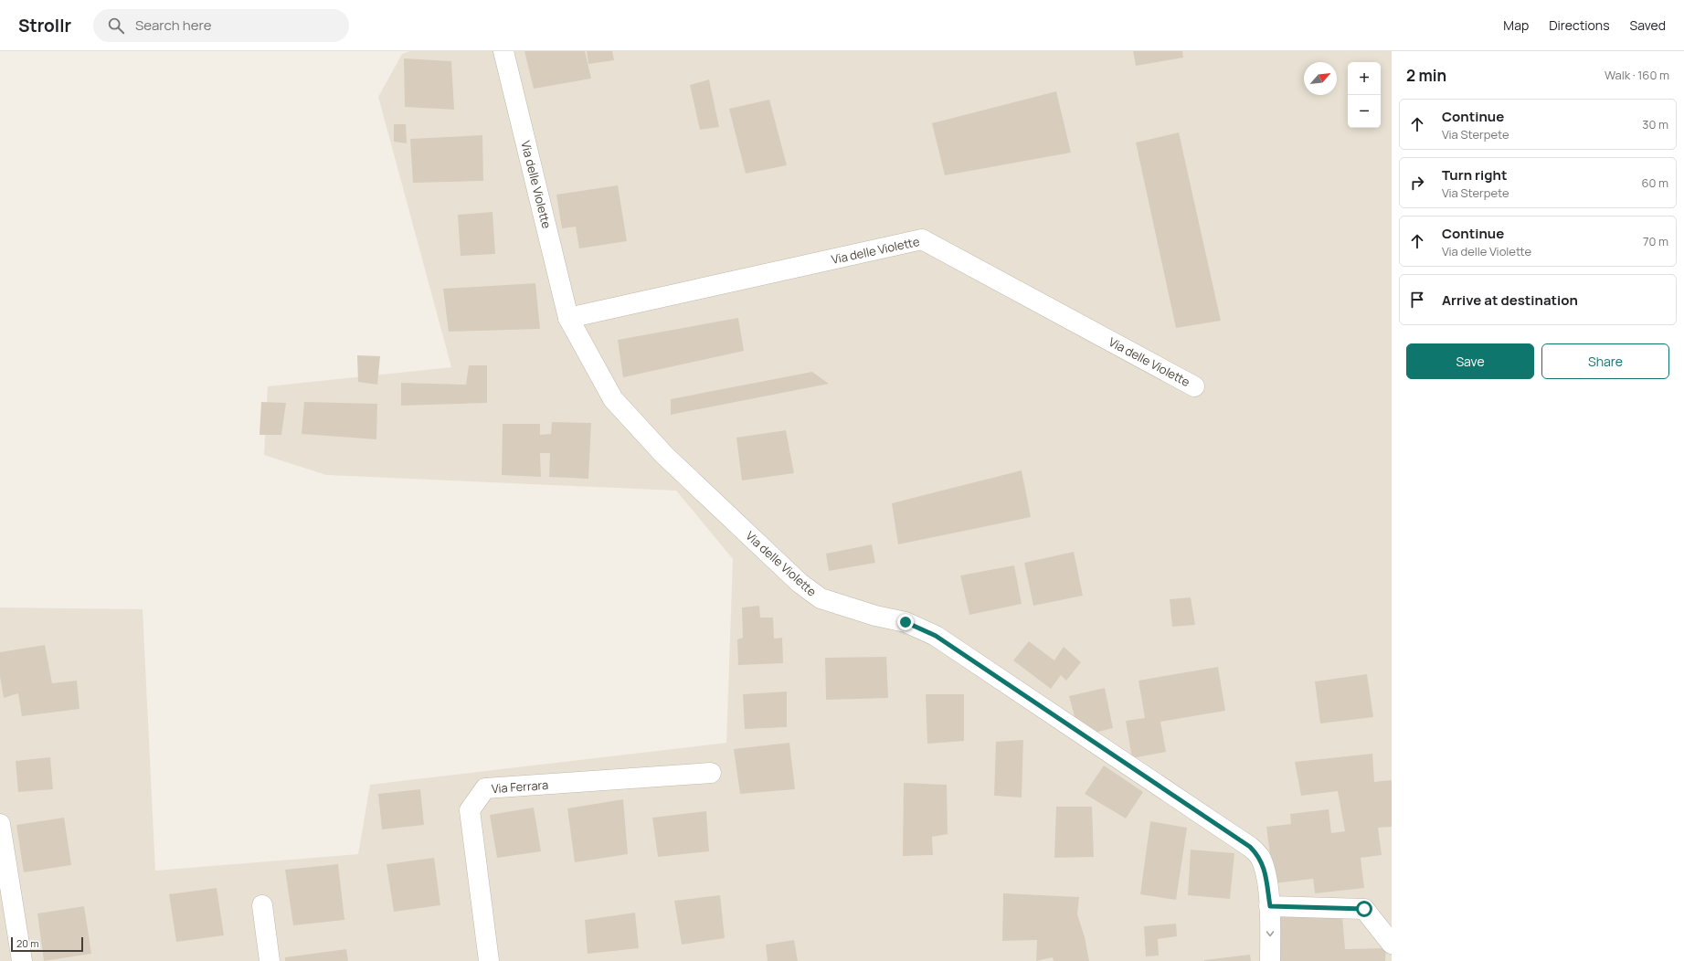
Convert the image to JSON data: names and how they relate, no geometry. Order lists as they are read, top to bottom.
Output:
{
  "streets": {
    "street": ["Via delle Violette", "Via Ferrara"]
  },
  "scale_bar": "20 m",
  "north": "top right",
  "page": {
    "header": "Strollr",
    "search": "Search here",
    "nav": ["Map", "Directions", "Saved"],
    "heading": ["2 min", "Walk · 160 m"],
    "map_buttons": ["+", "−"],
    "list": [
      ["Continue", "Via Sterpete", "30 m"],
      ["Turn right", "Via Sterpete", "60 m"],
      ["Continue", "Via delle Violette", "70 m"],
      "Arrive at destination"
    ],
    "buttons": ["Save", "Share"],
    "scale": "20 m"
  }
}
